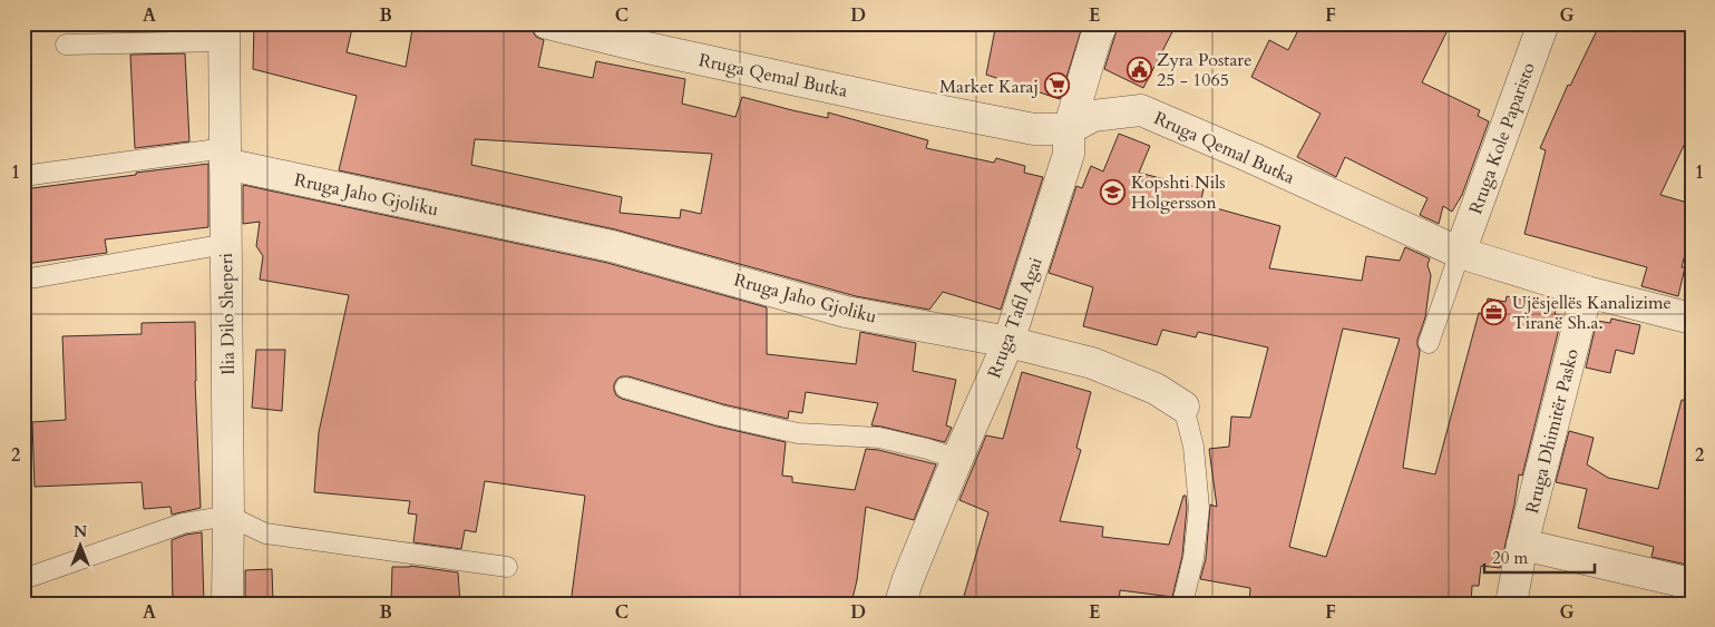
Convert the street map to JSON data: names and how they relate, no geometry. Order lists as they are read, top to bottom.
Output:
{
  "streets": {
    "street": [
      "Rruga Qemal Butka",
      "Rruga Kole Paparisto",
      "Rruga Jaho Gjoliku",
      "Ilia Dilo Sheperi",
      "Rruga Tafil Agai",
      "Rruga Dhimitër Pasko"
    ]
  },
  "crossings": [
    ["Rruga Qemal Butka", "Rruga Kole Paparisto"],
    ["Rruga Qemal Butka", "Rruga Tafil Agai"],
    ["Rruga Qemal Butka", "Rruga Dhimitër Pasko"],
    ["Rruga Jaho Gjoliku", "Ilia Dilo Sheperi"],
    ["Rruga Jaho Gjoliku", "Rruga Tafil Agai"]
  ],
  "places": {
    "public building": ["Zyra Postare 25 - 1065"],
    "supermarket": ["Market Karaj"],
    "school or university": ["Kopshti Nils Holgersson"],
    "office": ["Ujësjellës Kanalizime Tiranë Sh.a."]
  },
  "scale_bar": "20 m",
  "north": "top",
  "grid": {
    "columns": [
      "A",
      "B",
      "C",
      "D",
      "E",
      "F",
      "G"
    ],
    "rows": ["1", "2"]
  }
}
